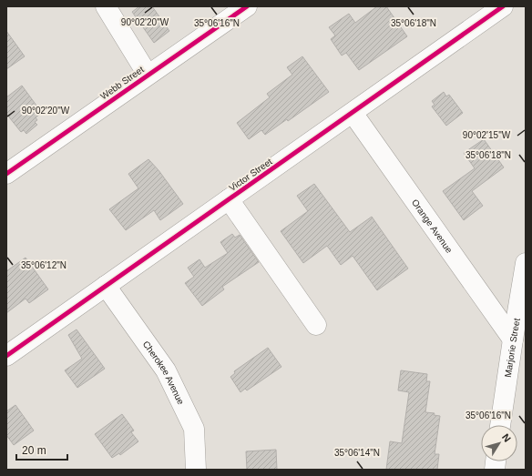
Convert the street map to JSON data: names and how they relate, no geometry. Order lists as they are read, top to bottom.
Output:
{
  "streets": {
    "street": [
      "Webb Street",
      "Victor Street",
      "Orange Avenue",
      "Marjorie Street",
      "Cherokee Avenue"
    ]
  },
  "crossings": [
    ["Victor Street", "Orange Avenue"],
    ["Victor Street", "Cherokee Avenue"],
    ["Orange Avenue", "Marjorie Street"]
  ],
  "scale_bar": "20 m",
  "north": "top right",
  "coordinates": [
    "90°02'20\"W",
    "35°06'16\"N",
    "35°06'18\"N",
    "90°02'15\"W",
    "35°06'12\"N",
    "35°06'14\"N"
  ]
}
